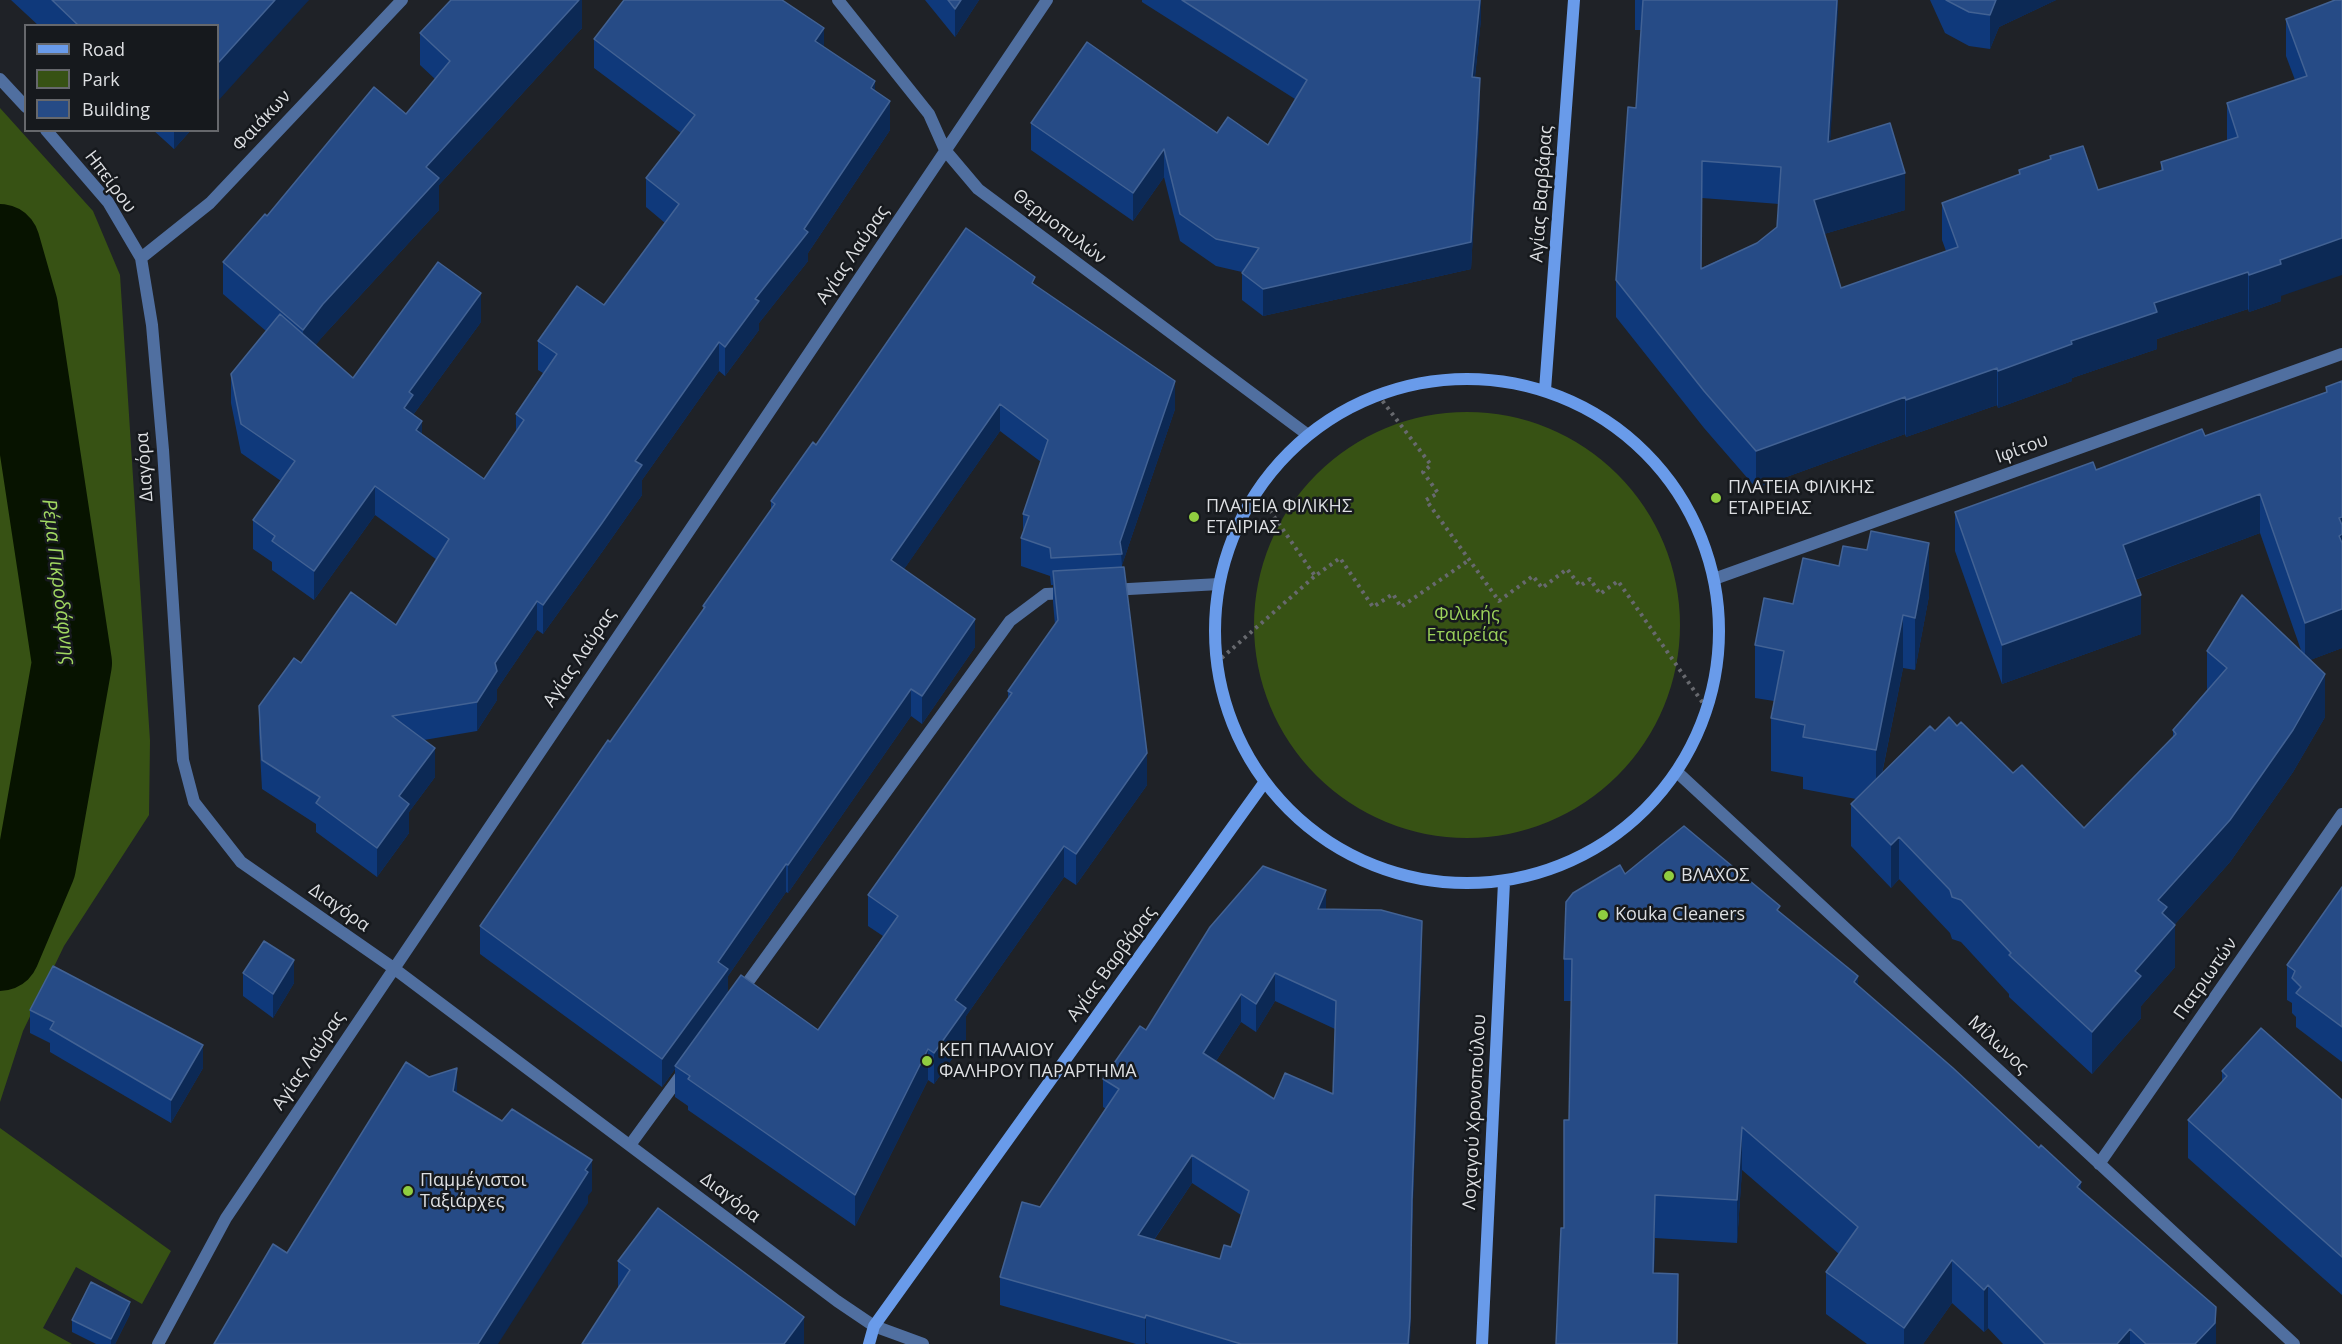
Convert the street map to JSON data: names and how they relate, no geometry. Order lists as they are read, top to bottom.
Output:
{
  "streets": {
    "street": [
      "Φαιάκων",
      "Ηπείρου",
      "Αγίας Βαρβάρας",
      "Θερμοπυλών",
      "Αγίας Λαύρας",
      "Ιφίτου",
      "Διαγόρα",
      "Πατριωτών",
      "Μίλωνος",
      "Λοχαγού Χρονοπούλου"
    ]
  },
  "crossings": [
    ["Φαιάκων", "Ηπείρου"],
    ["Φαιάκων", "Διαγόρα"],
    ["Ηπείρου", "Διαγόρα"],
    ["Αγίας Βαρβάρας", "Διαγόρα"],
    ["Θερμοπυλών", "Αγίας Λαύρας"],
    ["Αγίας Λαύρας", "Διαγόρα"],
    ["Πατριωτών", "Μίλωνος"]
  ],
  "water": ["Ρέμα Πικροδάφνης"],
  "parks": ["Φιλικής Εταιρείας"],
  "places": [
    "ΠΛΑΤΕΙΑ ΦΙΛΙΚΗΣ ΕΤΑΙΡΕΙΑΣ",
    "ΠΛΑΤΕΙΑ ΦΙΛΙΚΗΣ ΕΤΑΙΡΙΑΣ",
    "ΒΛΑΧΟΣ",
    "Kouka Cleaners",
    "ΚΕΠ ΠΑΛΑΙΟΥ ΦΑΛΗΡΟΥ ΠΑΡΑΡΤΗΜΑ",
    "Παμμέγιστοι Ταξιάρχες"
  ],
  "legend": ["Road", "Park", "Building"]
}
